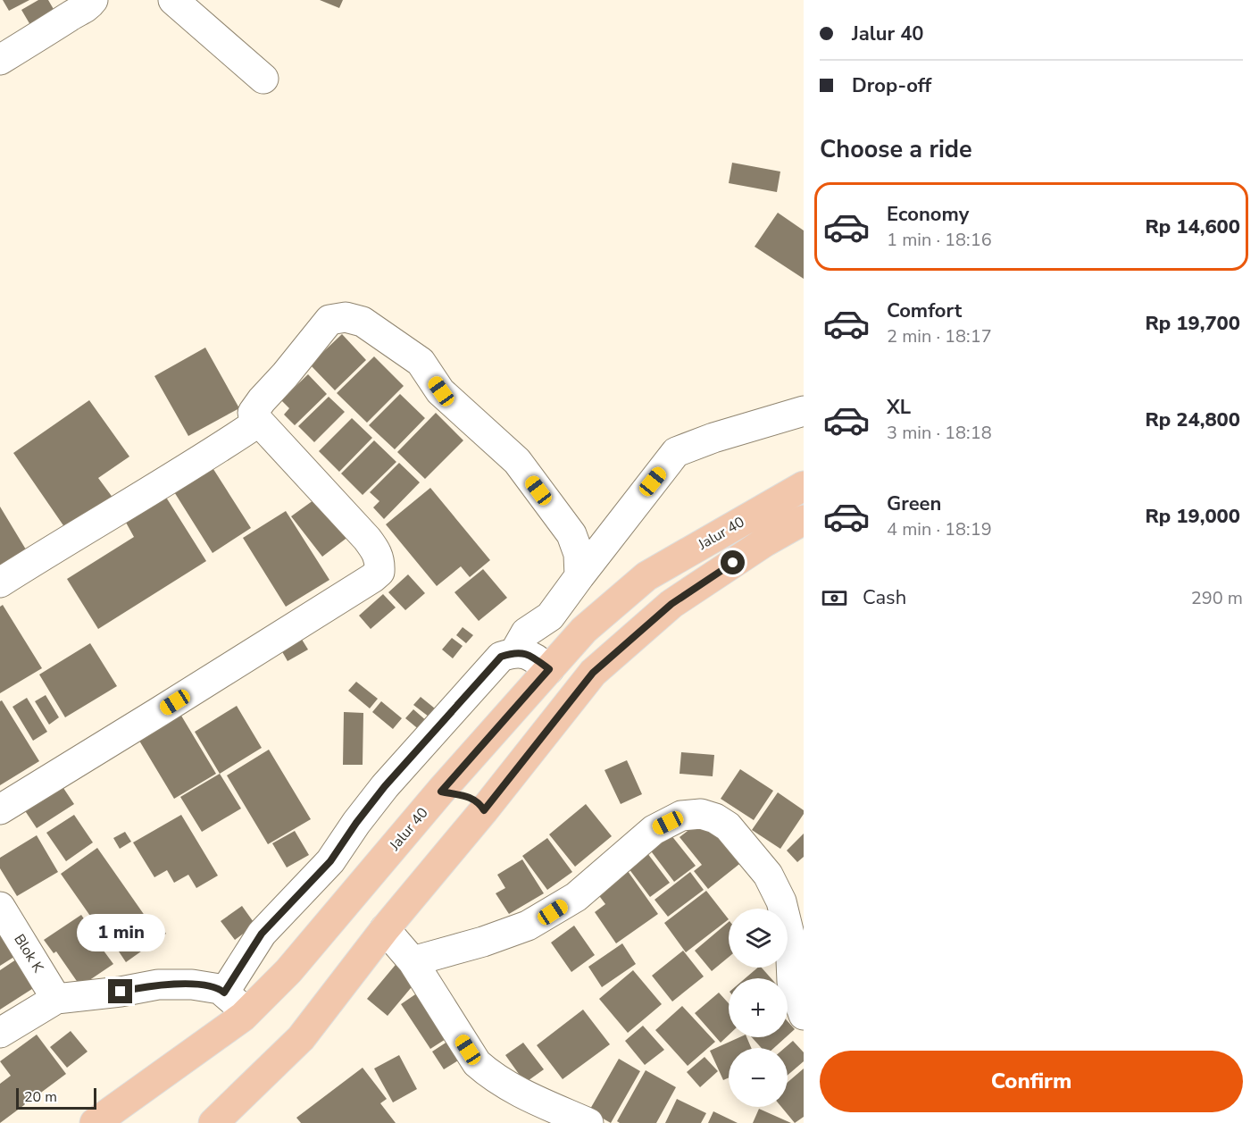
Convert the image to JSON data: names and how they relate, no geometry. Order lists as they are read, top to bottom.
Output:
{
  "streets": {
    "highway": ["Jalur 40"],
    "street": ["Blok K"]
  },
  "scale_bar": "20 m",
  "page": {
    "banner": ["Jalur 40", "Drop-off"],
    "heading": "Choose a ride",
    "list": [
      {
        "name": "Economy",
        "note": "1 min · 18:16",
        "value": "Rp 14,600"
      },
      {
        "name": "Comfort",
        "note": "2 min · 18:17",
        "value": "Rp 19,700"
      },
      {
        "name": "XL",
        "note": "3 min · 18:18",
        "value": "Rp 24,800"
      },
      {
        "name": "Green",
        "note": "4 min · 18:19",
        "value": "Rp 19,000"
      }
    ],
    "pay": ["Cash", "290 m"],
    "map_buttons": ["+", "−"],
    "bubble": "1 min",
    "buttons": "Confirm",
    "scale": "20 m"
  }
}
